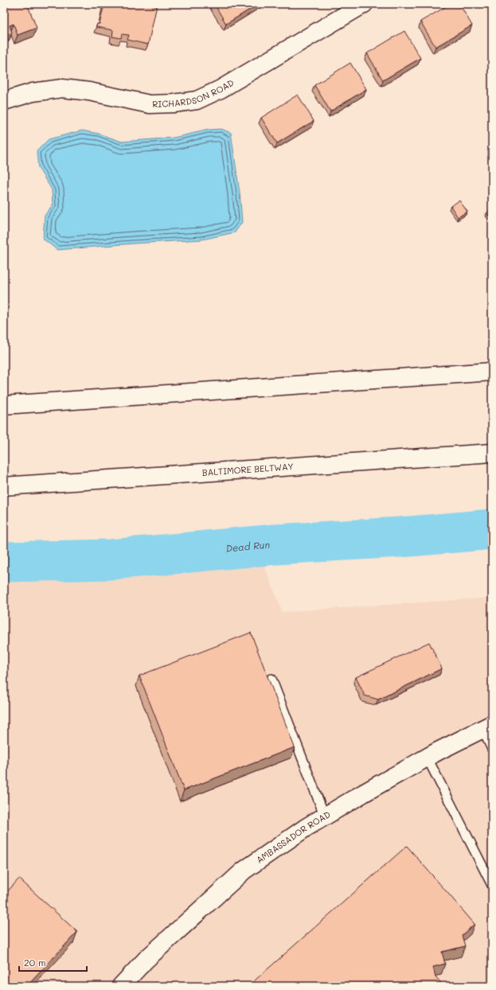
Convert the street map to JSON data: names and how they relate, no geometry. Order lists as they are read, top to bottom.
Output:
{
  "streets": {
    "main road": ["RICHARDSON ROAD", "BALTIMORE BELTWAY", "AMBASSADOR ROAD"]
  },
  "water": ["Dead Run"],
  "scale_bar": "20 m"
}
